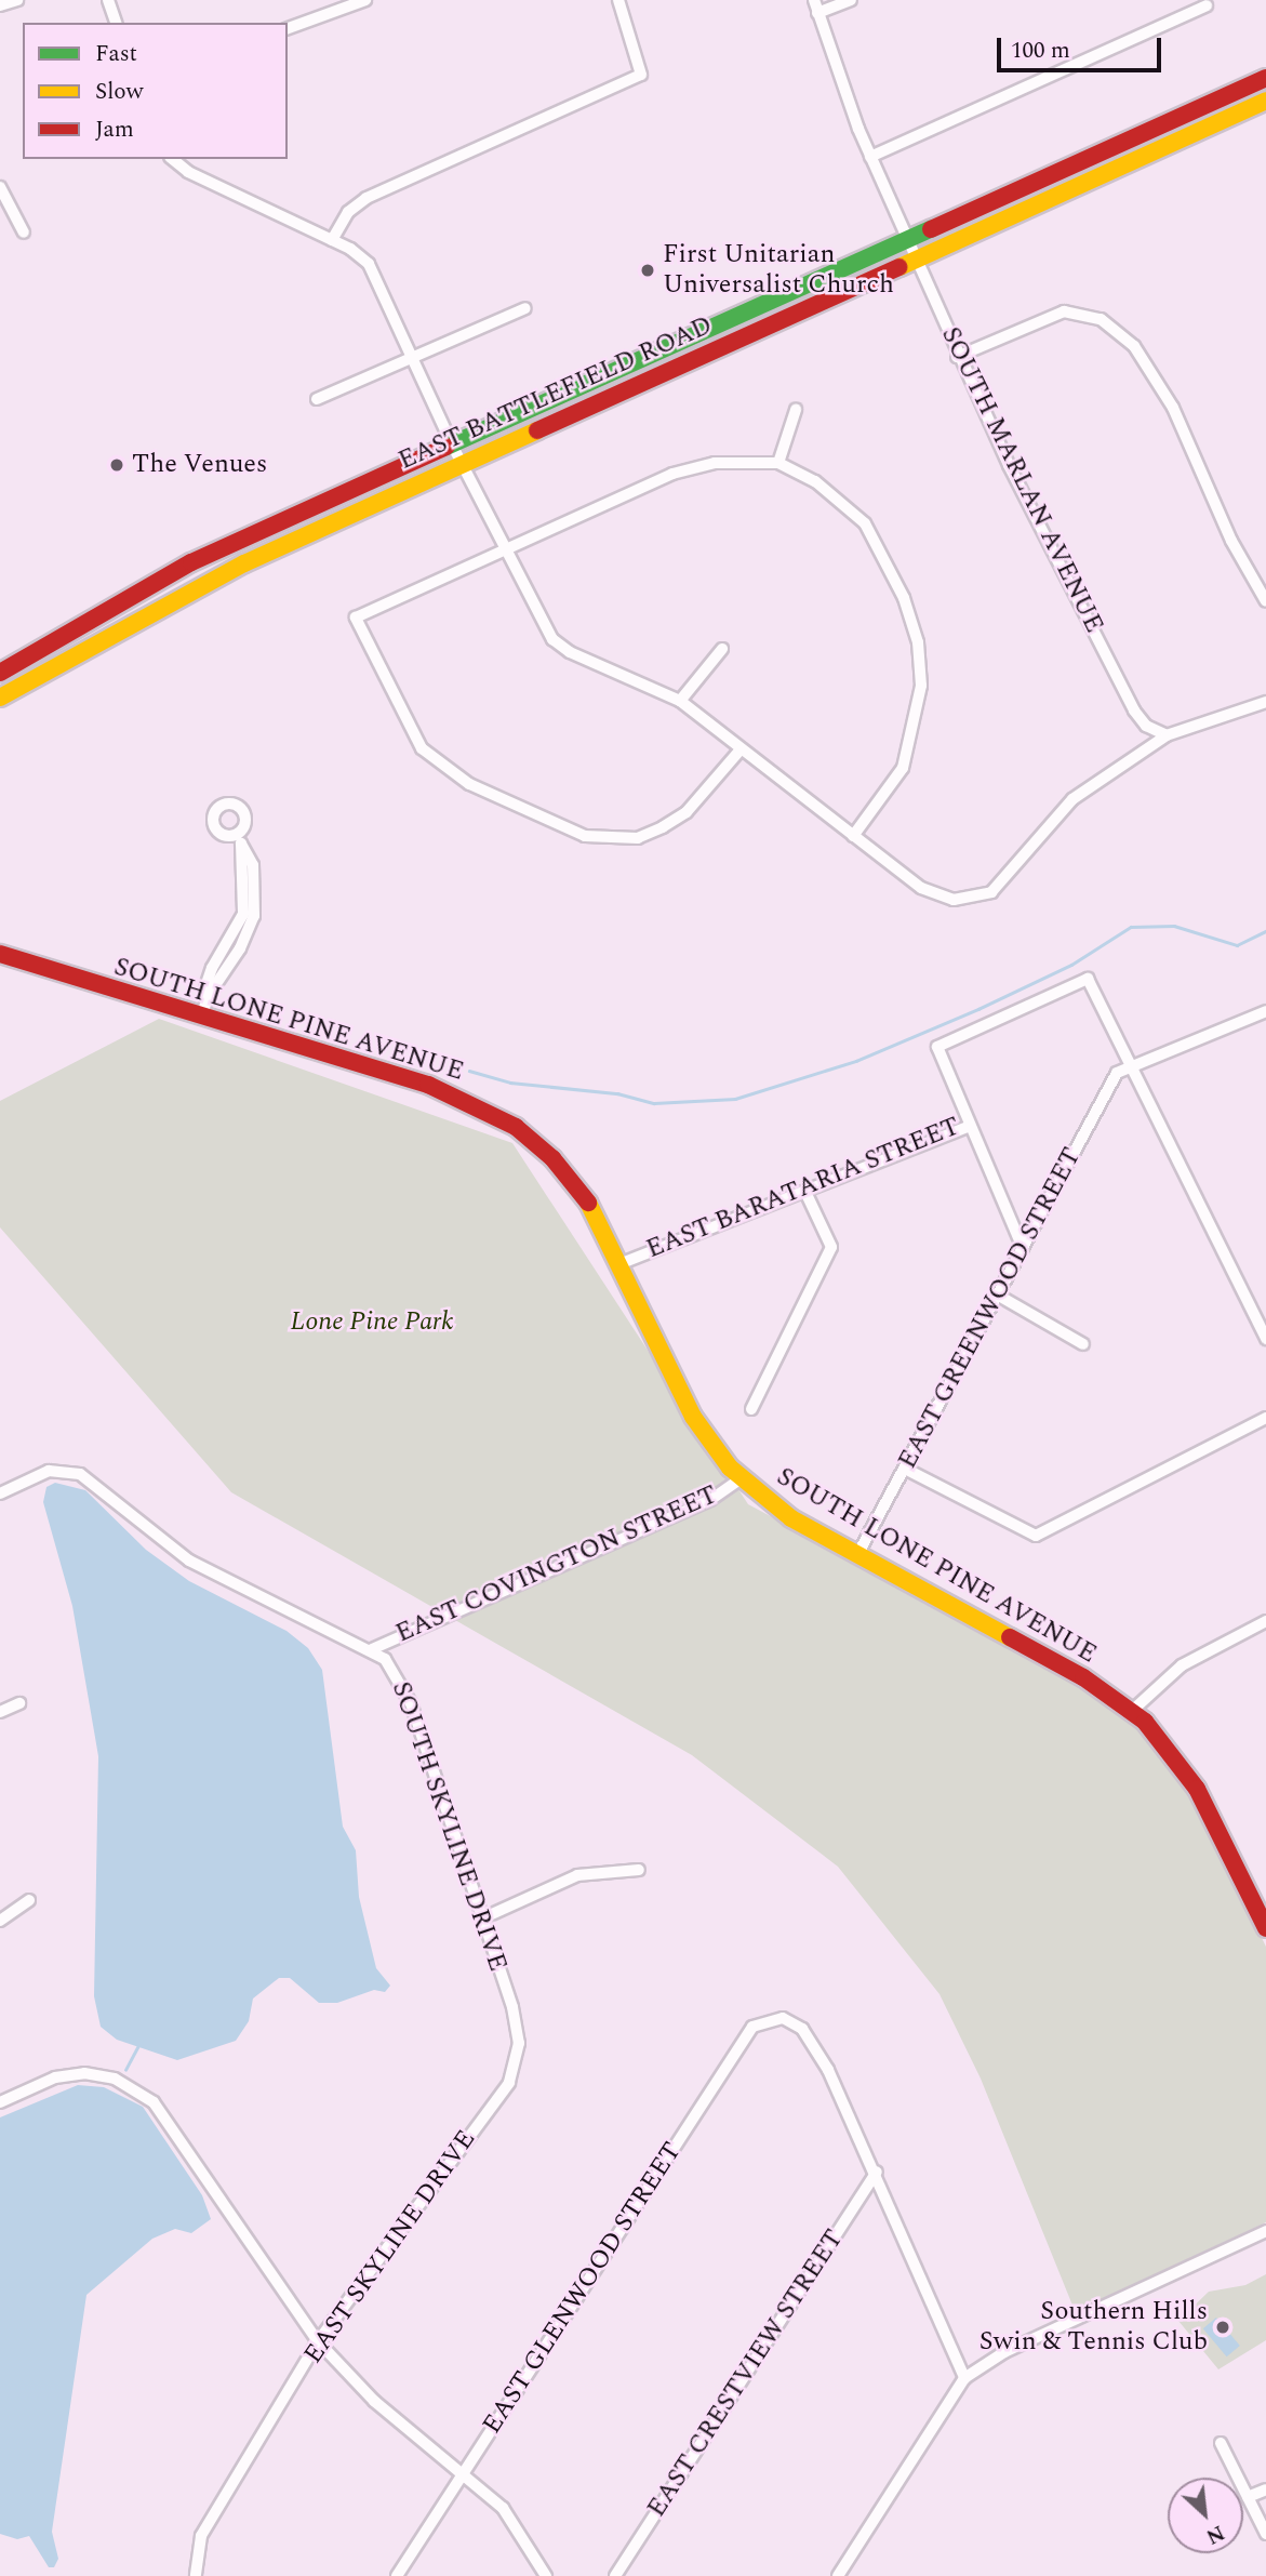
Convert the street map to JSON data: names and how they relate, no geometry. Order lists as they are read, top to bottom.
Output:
{
  "streets": {
    "main road": ["EAST BATTLEFIELD ROAD", "SOUTH LONE PINE AVENUE"],
    "street": [
      "SOUTH MARLAN AVENUE",
      "EAST BARATARIA STREET",
      "EAST GREENWOOD STREET",
      "EAST COVINGTON STREET",
      "SOUTH SKYLINE DRIVE",
      "EAST SKYLINE DRIVE",
      "EAST GLENWOOD STREET",
      "EAST CRESTVIEW STREET"
    ]
  },
  "crossings": [
    ["EAST BATTLEFIELD ROAD", "SOUTH MARLAN AVENUE"],
    ["SOUTH LONE PINE AVENUE", "EAST BARATARIA STREET"],
    ["SOUTH LONE PINE AVENUE", "EAST GREENWOOD STREET"],
    ["SOUTH LONE PINE AVENUE", "EAST COVINGTON STREET"],
    ["EAST BARATARIA STREET", "EAST GREENWOOD STREET"],
    ["EAST COVINGTON STREET", "SOUTH SKYLINE DRIVE"],
    ["SOUTH SKYLINE DRIVE", "EAST SKYLINE DRIVE"],
    ["EAST GLENWOOD STREET", "EAST CRESTVIEW STREET"]
  ],
  "parks": ["Lone Pine Park"],
  "places": ["First Unitarian Universalist Church", "The Venues", "Southern Hills Swin & Tennis Club"],
  "legend": ["Fast", "Slow", "Jam"],
  "scale_bar": "100 m",
  "north": "bottom right"
}
